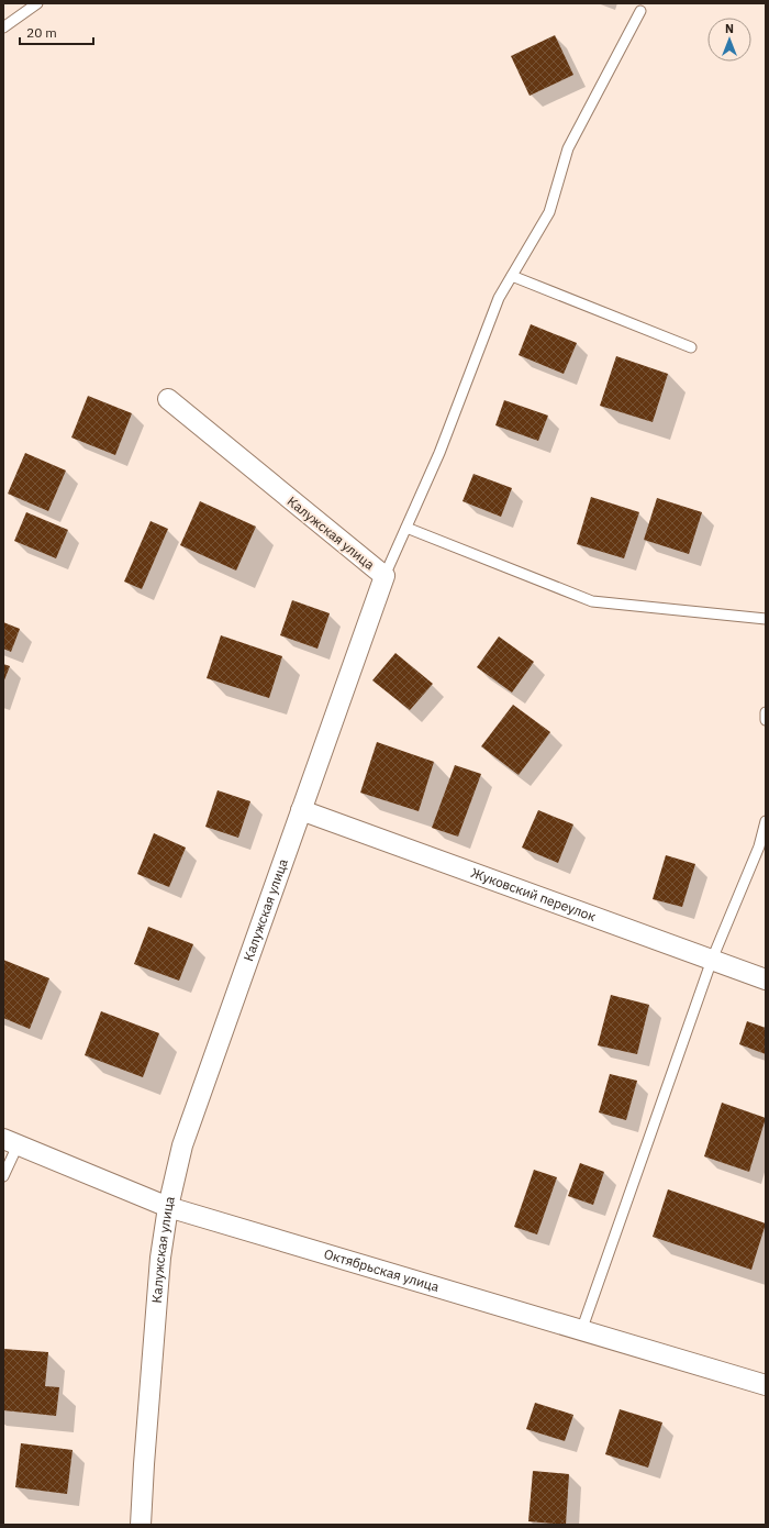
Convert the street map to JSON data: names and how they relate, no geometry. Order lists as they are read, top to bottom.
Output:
{
  "streets": {
    "street": ["Калужская улица", "Жуковский переулок", "Октябрьская улица"]
  },
  "crossings": [
    ["Калужская улица", "Жуковский переулок"],
    ["Калужская улица", "Октябрьская улица"]
  ],
  "scale_bar": "20 m",
  "north": "top"
}
